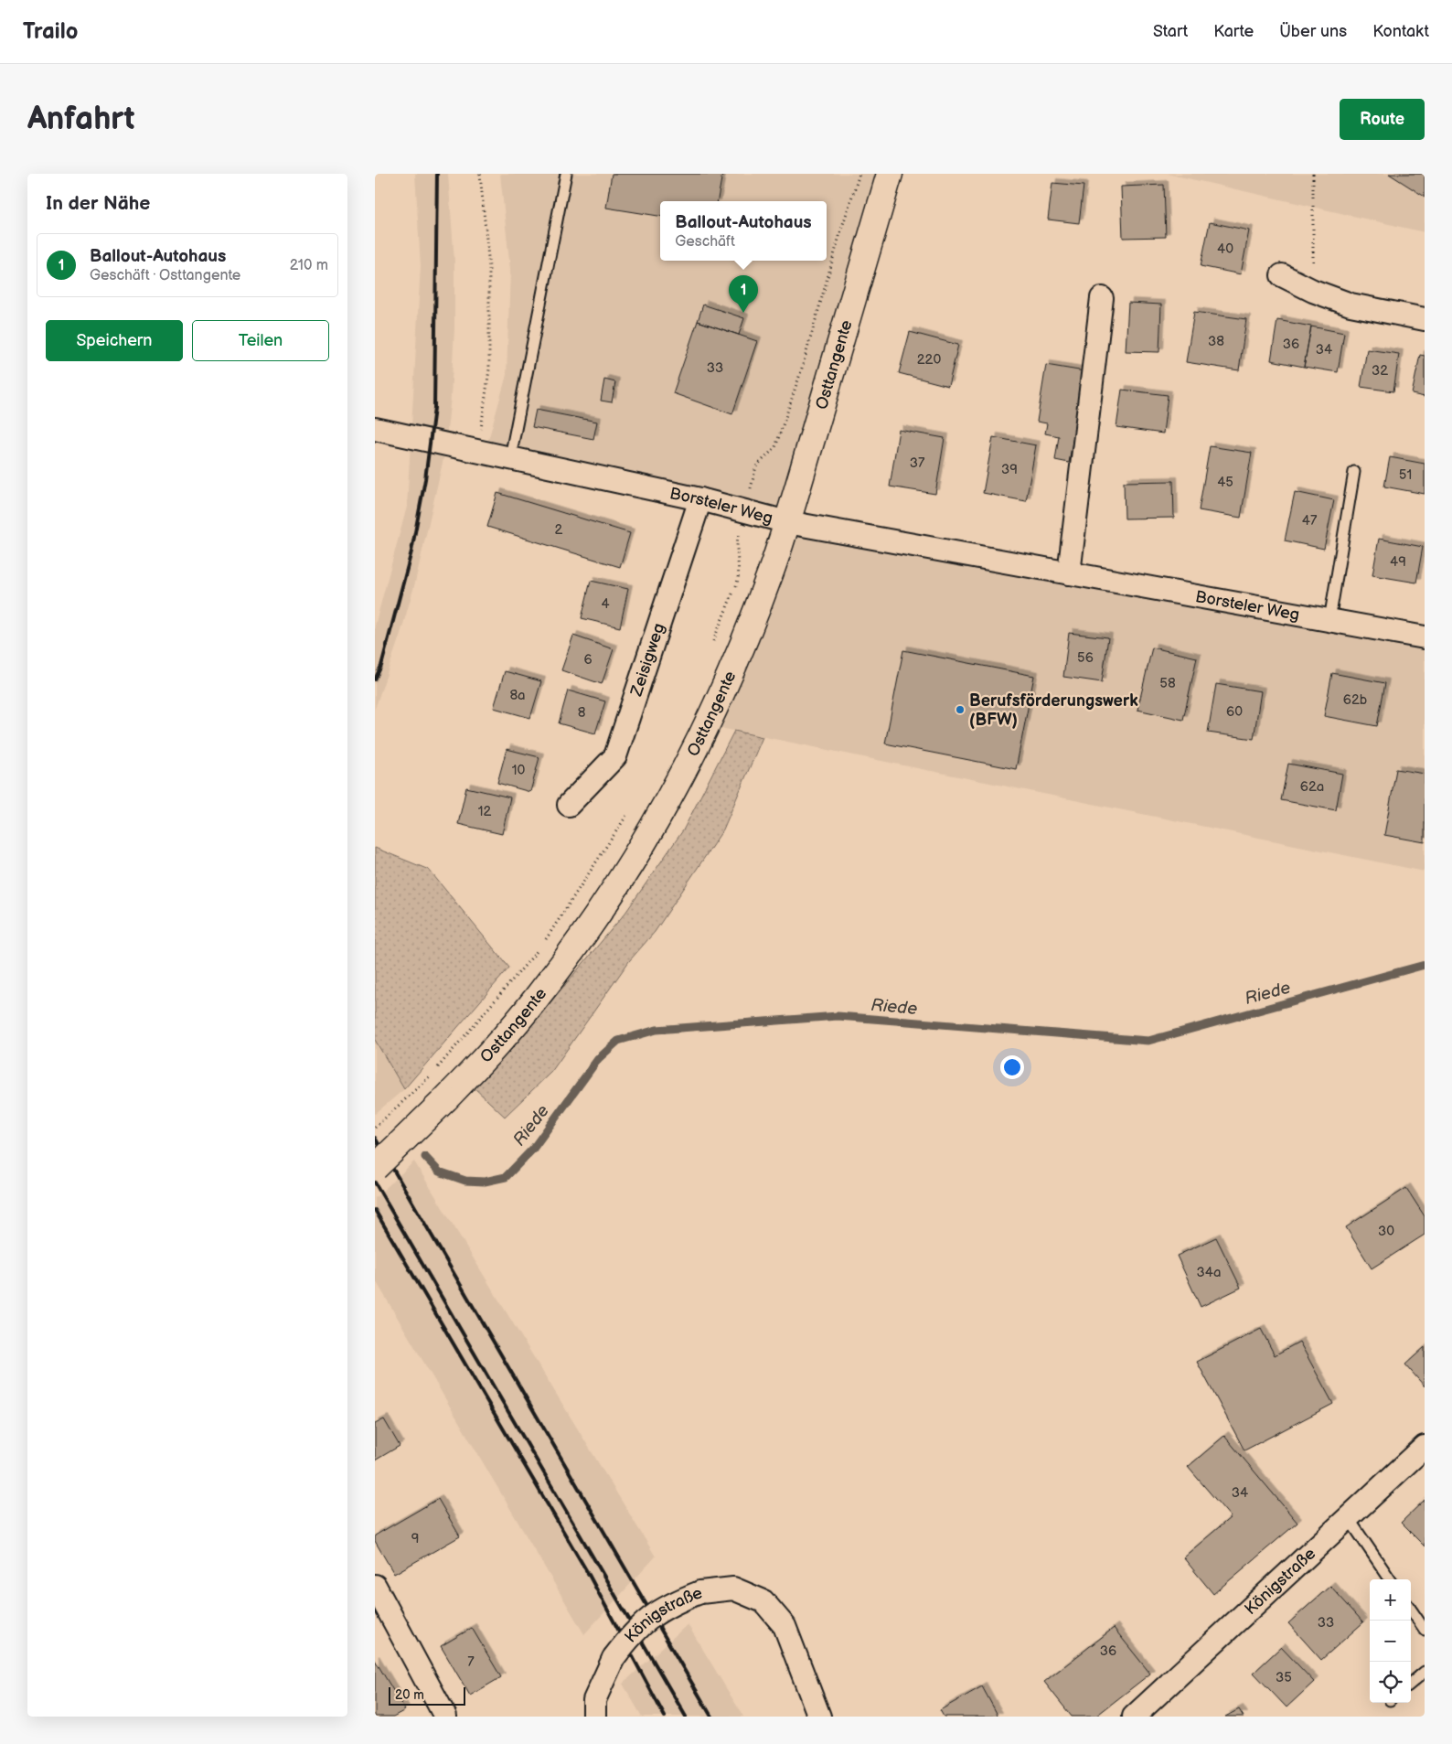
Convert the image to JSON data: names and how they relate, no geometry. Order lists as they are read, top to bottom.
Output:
{
  "streets": {
    "main road": ["Osttangente"],
    "street": ["Borsteler Weg", "Zeisigweg", "Königstraße"]
  },
  "crossings": [
    ["Osttangente", "Borsteler Weg"],
    ["Borsteler Weg", "Zeisigweg"]
  ],
  "water": ["Riede"],
  "places": ["Berufsförderungswerk (BFW)"],
  "house_numbers": [
    "40",
    "38",
    "36",
    "34",
    "220",
    "33",
    "32",
    "37",
    "39",
    "51",
    "45",
    "47",
    "2",
    "49",
    "4",
    "56",
    "6",
    "58",
    "8a",
    "62b",
    "60",
    "8",
    "10",
    "62a",
    "12",
    "30",
    "34a",
    "34",
    "9",
    "33",
    "36",
    "7",
    "35"
  ],
  "scale_bar": "20 m",
  "page": {
    "header": "Trailo",
    "nav": [
      "Start",
      "Karte",
      "Über uns",
      "Kontakt"
    ],
    "buttons": [
      "Route",
      ["Speichern", "Teilen"]
    ],
    "title": "Anfahrt",
    "heading": "In der Nähe",
    "popup": ["Ballout-Autohaus", "Geschäft"],
    "list": [
      {
        "mark": "1",
        "name": "Ballout-Autohaus",
        "note": "Geschäft · Osttangente",
        "value": "210 m"
      }
    ],
    "pins": "1",
    "map_buttons": ["+", "−"],
    "scale": "20 m"
  }
}
